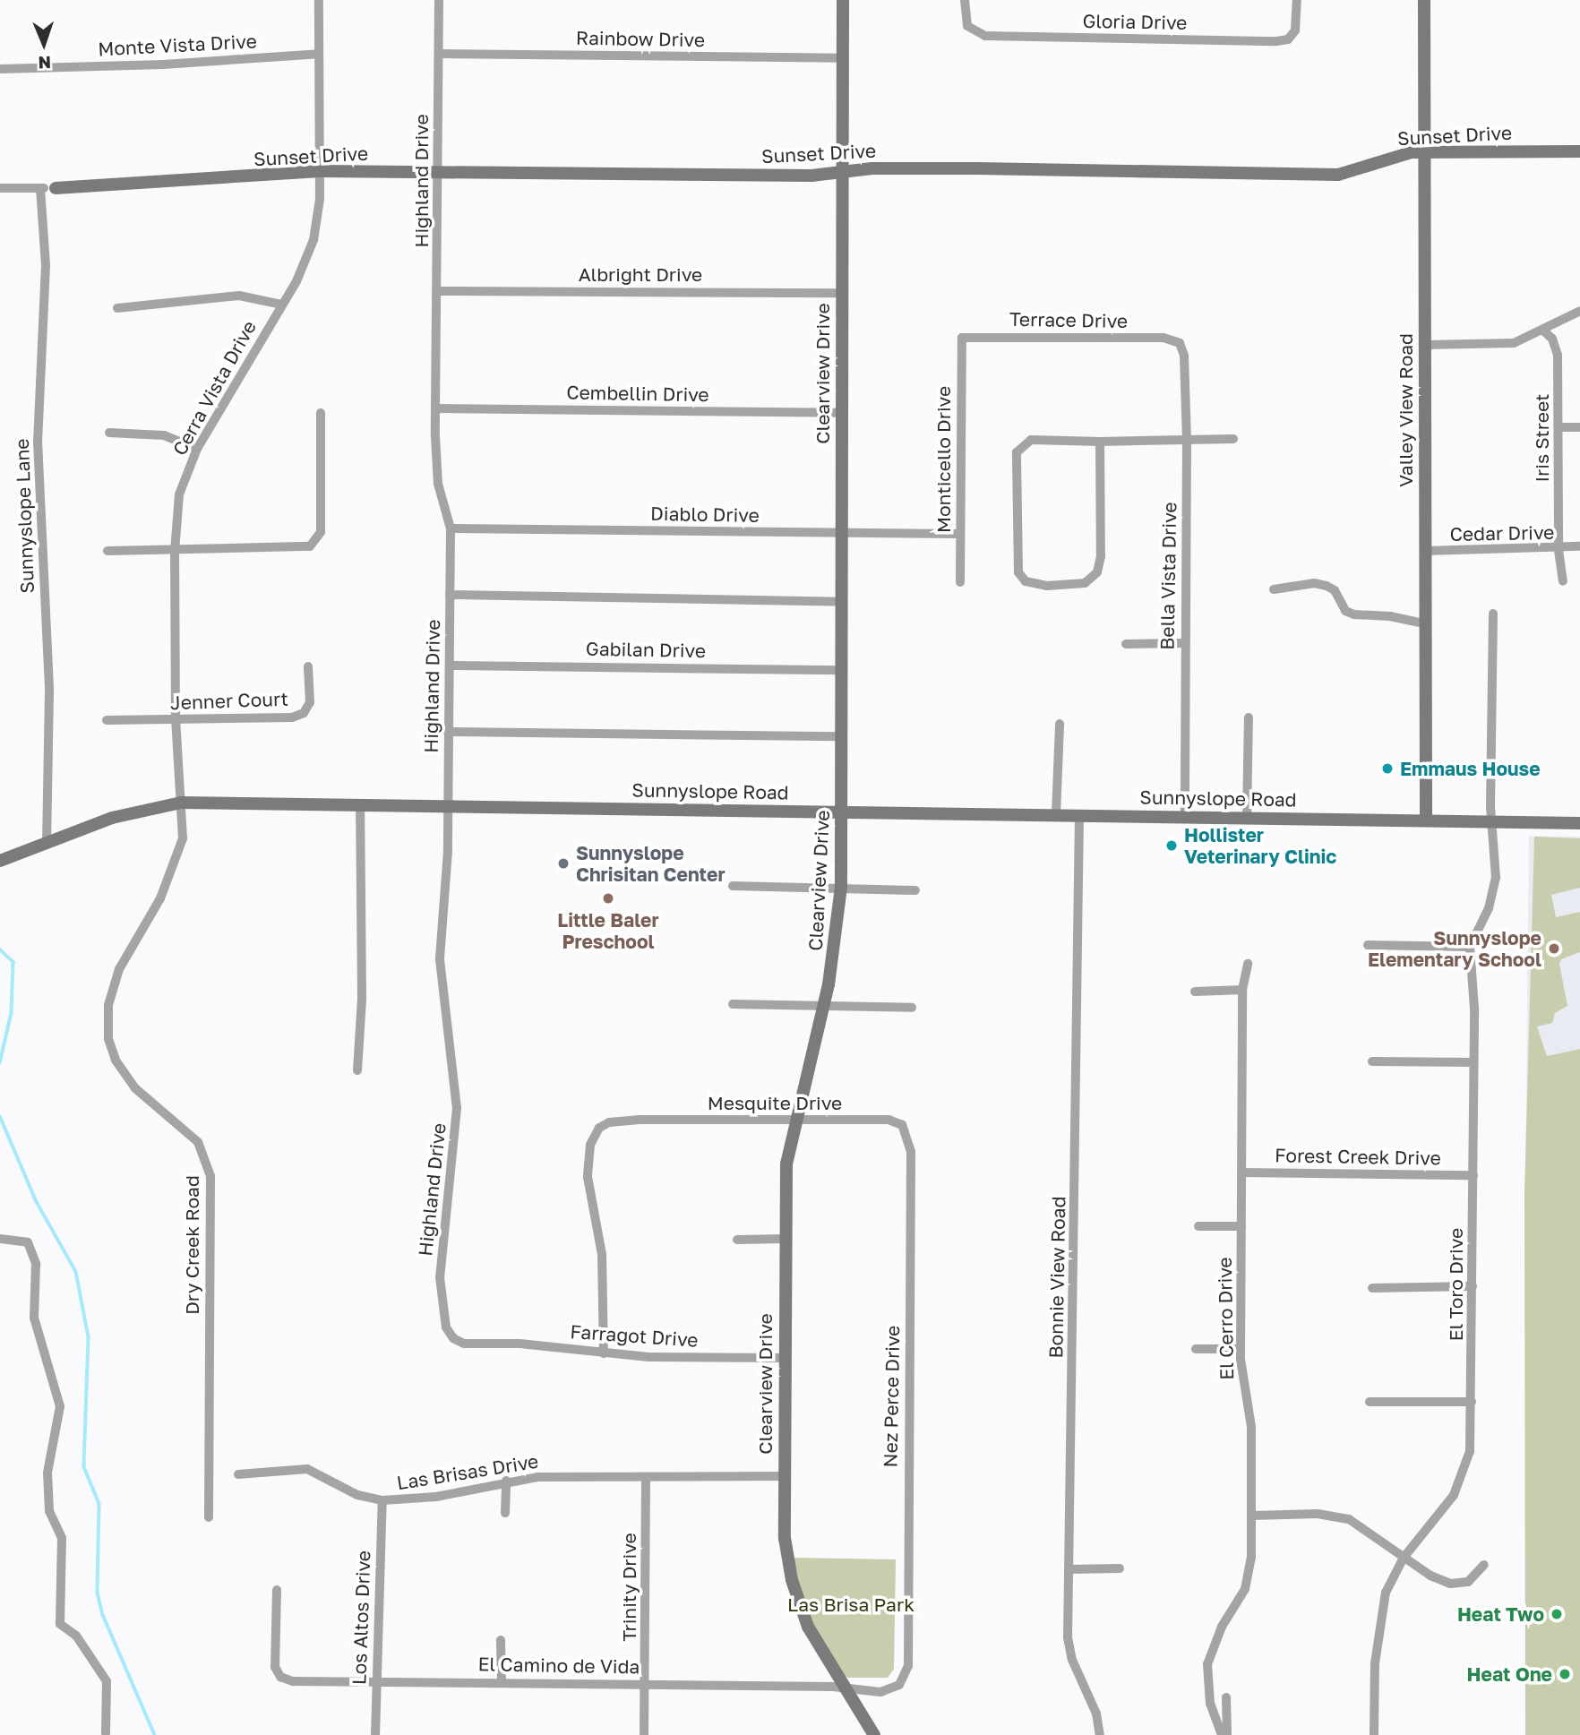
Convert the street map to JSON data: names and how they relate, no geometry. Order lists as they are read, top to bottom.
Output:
{
  "streets": {
    "street": [
      "Gloria Drive",
      "Rainbow Drive",
      "Monte Vista Drive",
      "Sunset Drive",
      "Highland Drive",
      "Albright Drive",
      "Terrace Drive",
      "Clearview Drive",
      "Cerra Vista Drive",
      "Cembellin Drive",
      "Valley View Road",
      "Iris Street",
      "Monticello Drive",
      "Diablo Drive",
      "Sunnyslope Lane",
      "Cedar Drive",
      "Bella Vista Drive",
      "Gabilan Drive",
      "Jenner Court",
      "Sunnyslope Road",
      "Mesquite Drive",
      "Forest Creek Drive",
      "Dry Creek Road",
      "Bonnie View Road",
      "El Toro Drive",
      "El Cerro Drive",
      "Farragot Drive",
      "Nez Perce Drive",
      "Las Brisas Drive",
      "Trinity Drive",
      "Los Altos Drive",
      "El Camino de Vida"
    ]
  },
  "crossings": [
    ["Rainbow Drive", "Highland Drive"],
    ["Rainbow Drive", "Clearview Drive"],
    ["Monte Vista Drive", "Cerra Vista Drive"],
    ["Sunset Drive", "Highland Drive"],
    ["Sunset Drive", "Clearview Drive"],
    ["Sunset Drive", "Cerra Vista Drive"],
    ["Sunset Drive", "Valley View Road"],
    ["Sunset Drive", "Sunnyslope Lane"],
    ["Highland Drive", "Albright Drive"],
    ["Highland Drive", "Cembellin Drive"],
    ["Highland Drive", "Diablo Drive"],
    ["Highland Drive", "Gabilan Drive"],
    ["Highland Drive", "Sunnyslope Road"],
    ["Highland Drive", "Farragot Drive"],
    ["Albright Drive", "Clearview Drive"],
    ["Terrace Drive", "Monticello Drive"],
    ["Terrace Drive", "Bella Vista Drive"],
    ["Clearview Drive", "Cembellin Drive"],
    ["Clearview Drive", "Diablo Drive"],
    ["Clearview Drive", "Gabilan Drive"],
    ["Clearview Drive", "Sunnyslope Road"],
    ["Clearview Drive", "Mesquite Drive"],
    ["Clearview Drive", "Farragot Drive"],
    ["Clearview Drive", "Las Brisas Drive"],
    ["Clearview Drive", "El Camino de Vida"],
    ["Cerra Vista Drive", "Jenner Court"],
    ["Cerra Vista Drive", "Sunnyslope Road"],
    ["Cerra Vista Drive", "Dry Creek Road"],
    ["Valley View Road", "Cedar Drive"],
    ["Valley View Road", "Sunnyslope Road"],
    ["Iris Street", "Cedar Drive"],
    ["Monticello Drive", "Diablo Drive"],
    ["Sunnyslope Lane", "Sunnyslope Road"],
    ["Bella Vista Drive", "Sunnyslope Road"],
    ["Sunnyslope Road", "Dry Creek Road"],
    ["Sunnyslope Road", "Bonnie View Road"],
    ["Sunnyslope Road", "El Toro Drive"],
    ["Mesquite Drive", "Farragot Drive"],
    ["Mesquite Drive", "Nez Perce Drive"],
    ["Forest Creek Drive", "El Toro Drive"],
    ["Forest Creek Drive", "El Cerro Drive"],
    ["Nez Perce Drive", "El Camino de Vida"],
    ["Las Brisas Drive", "Trinity Drive"],
    ["Las Brisas Drive", "Los Altos Drive"],
    ["Trinity Drive", "El Camino de Vida"],
    ["Los Altos Drive", "El Camino de Vida"]
  ],
  "parks": ["Las Brisa Park"],
  "places": [
    "Emmaus House",
    "Hollister Veterinary Clinic",
    "Sunnyslope Chrisitan Center",
    "Little Baler Preschool",
    "Sunnyslope Elementary School",
    "Heat Two",
    "Heat One"
  ],
  "north": "bottom"
}
